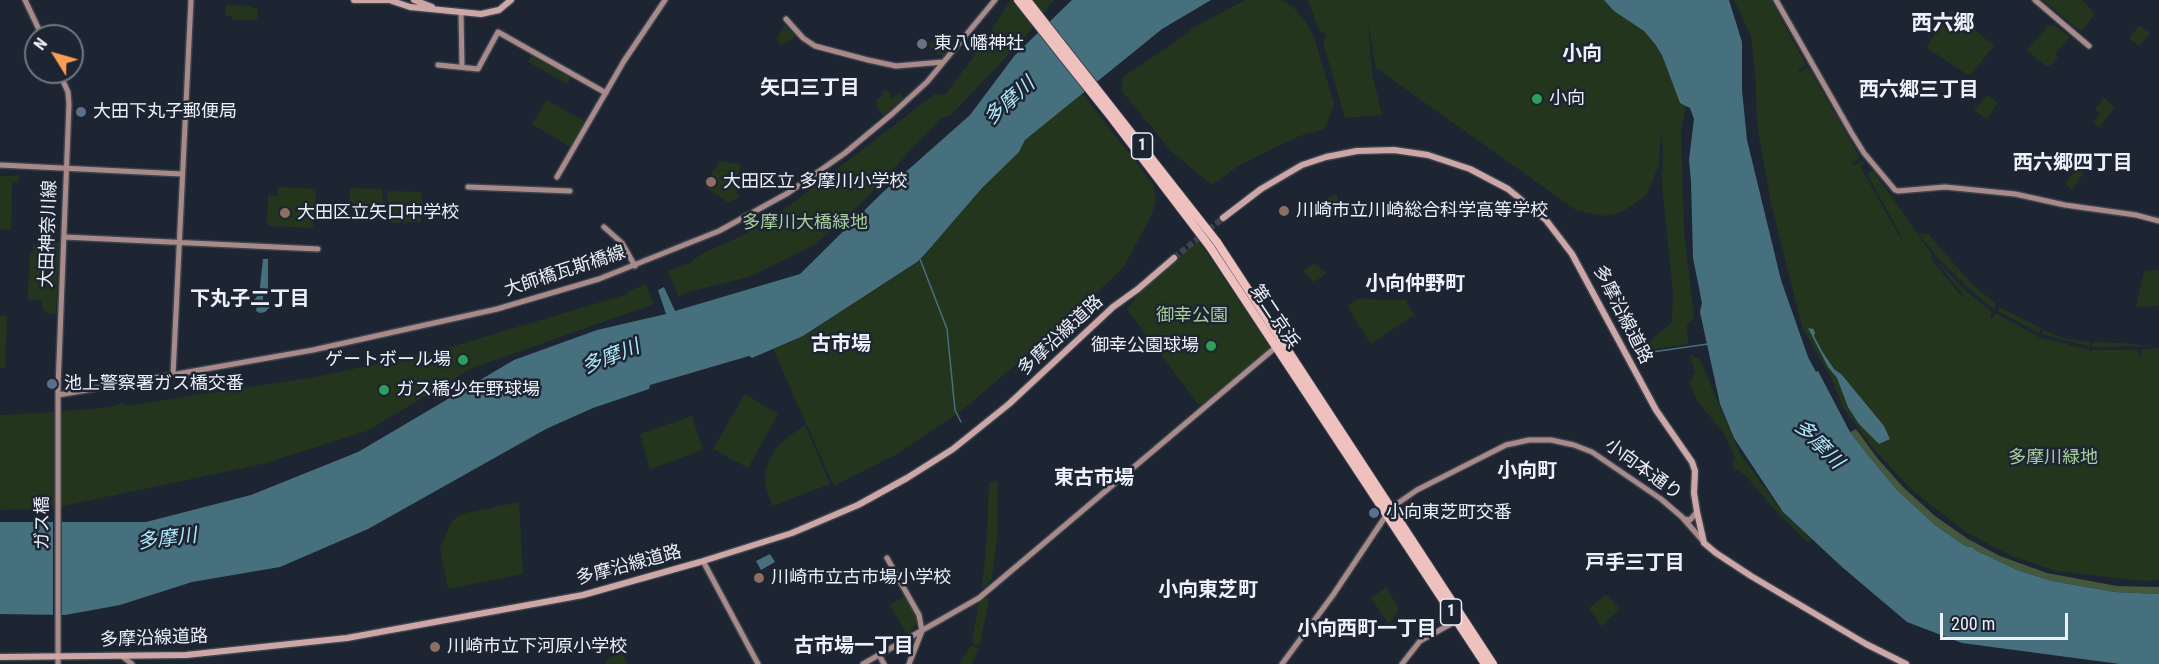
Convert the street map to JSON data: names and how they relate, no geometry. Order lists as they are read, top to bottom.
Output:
{
  "streets": {
    "highway": ["1", "第二京浜"],
    "main road": ["多摩沿線道路"],
    "street": [
      "大田神奈川線",
      "大師橋瓦斯橋線",
      "小向本通り",
      "ガス橋"
    ]
  },
  "crossings": [
    ["大田神奈川線", "大師橋瓦斯橋線"],
    ["大田神奈川線", "ガス橋"],
    ["大師橋瓦斯橋線", "ガス橋"],
    ["多摩沿線道路", "小向本通り"],
    ["多摩沿線道路", "ガス橋"],
    ["第二京浜", "小向本通り"]
  ],
  "districts": [
    "西六郷",
    "小向",
    "矢口三丁目",
    "西六郷三丁目",
    "西六郷四丁目",
    "小向仲野町",
    "下丸子二丁目",
    "古市場",
    "小向町",
    "東古市場",
    "戸手三丁目",
    "小向東芝町",
    "小向西町一丁目",
    "古市場一丁目"
  ],
  "water": ["多摩川"],
  "parks": ["多摩川大橋緑地", "御幸公園", "多摩川緑地"],
  "places": [
    "東八幡神社",
    "小向",
    "大田下丸子郵便局",
    "大田区立 多摩川小学校",
    "川崎市立川崎総合科学高等学校",
    "大田区立矢口中学校",
    "御幸公園球場",
    "ゲートボール場",
    "池上警察署ガス橋交番",
    "ガス橋少年野球場",
    "小向東芝町交番",
    "川崎市立古市場小学校",
    "川崎市立下河原小学校"
  ],
  "scale_bar": "200 m",
  "north": "top left"
}
